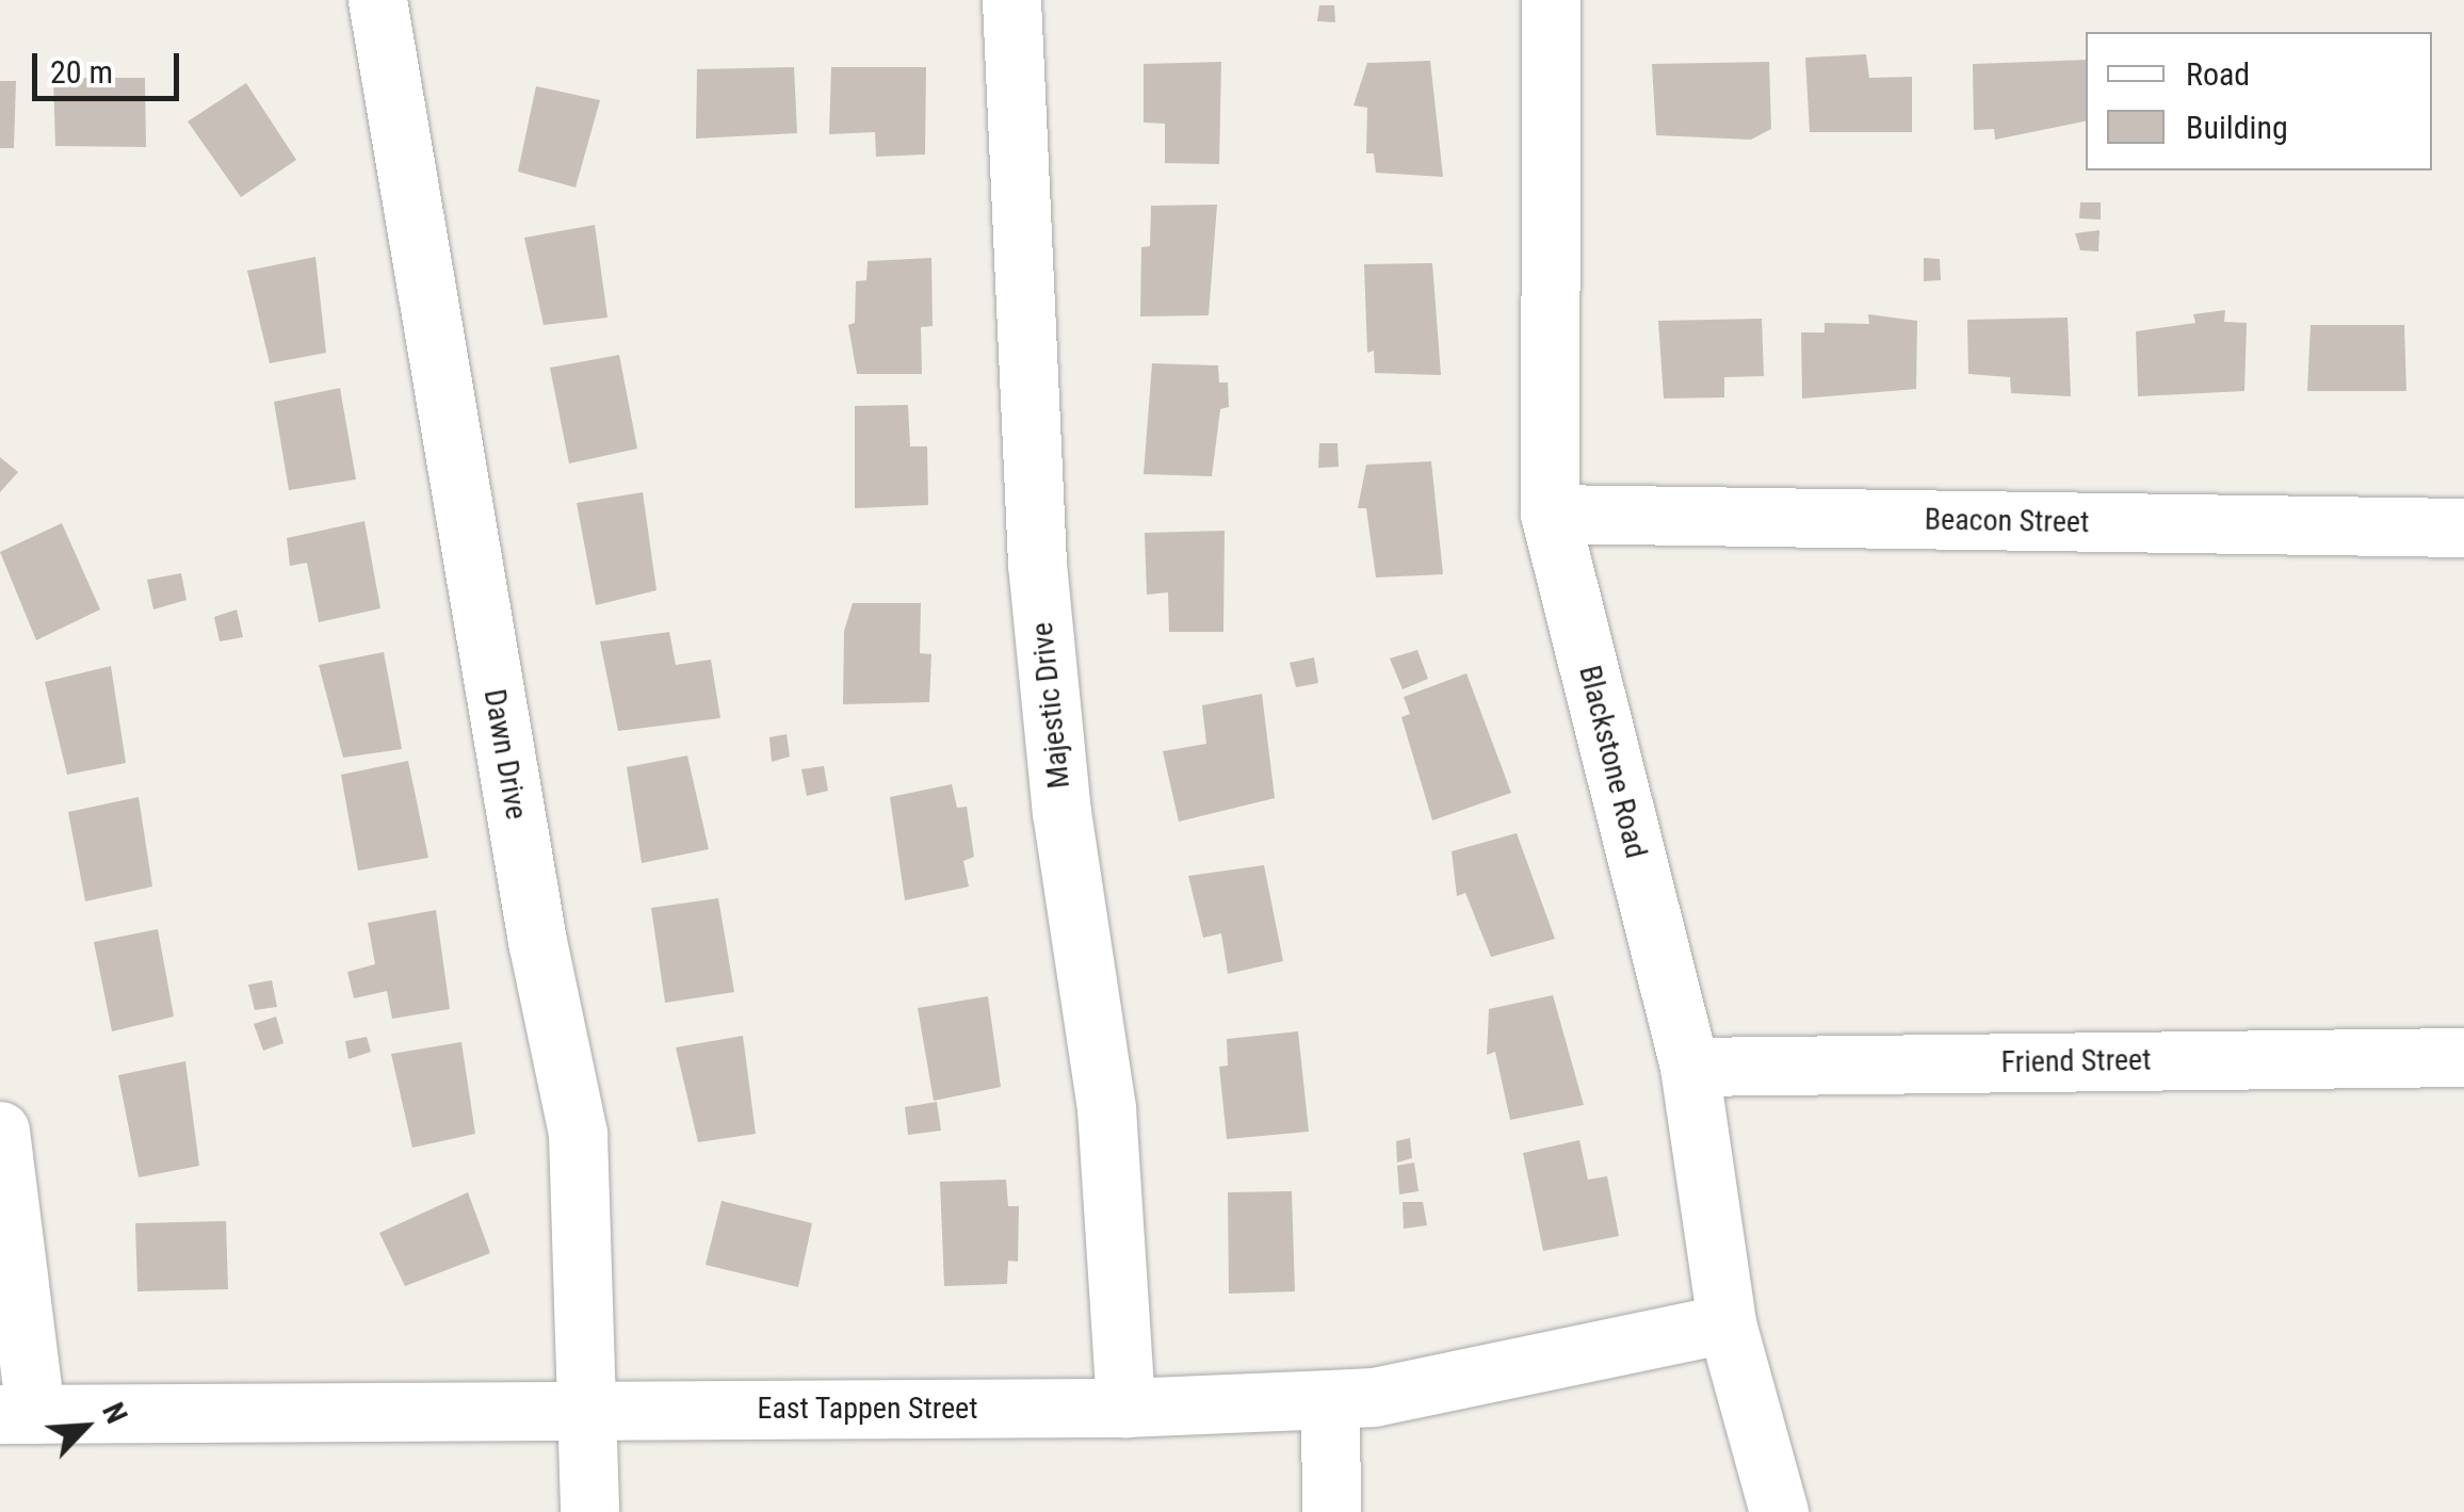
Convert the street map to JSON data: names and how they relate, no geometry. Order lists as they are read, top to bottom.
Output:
{
  "streets": {
    "street": [
      "Beacon Street",
      "Majestic Drive",
      "Dawn Drive",
      "Blackstone Road",
      "Friend Street",
      "East Tappen Street"
    ]
  },
  "crossings": [
    ["Beacon Street", "Blackstone Road"],
    ["Majestic Drive", "East Tappen Street"],
    ["Dawn Drive", "East Tappen Street"],
    ["Blackstone Road", "Friend Street"],
    ["Blackstone Road", "East Tappen Street"]
  ],
  "legend": ["Road", "Building"],
  "scale_bar": "20 m",
  "north": "top right"
}
